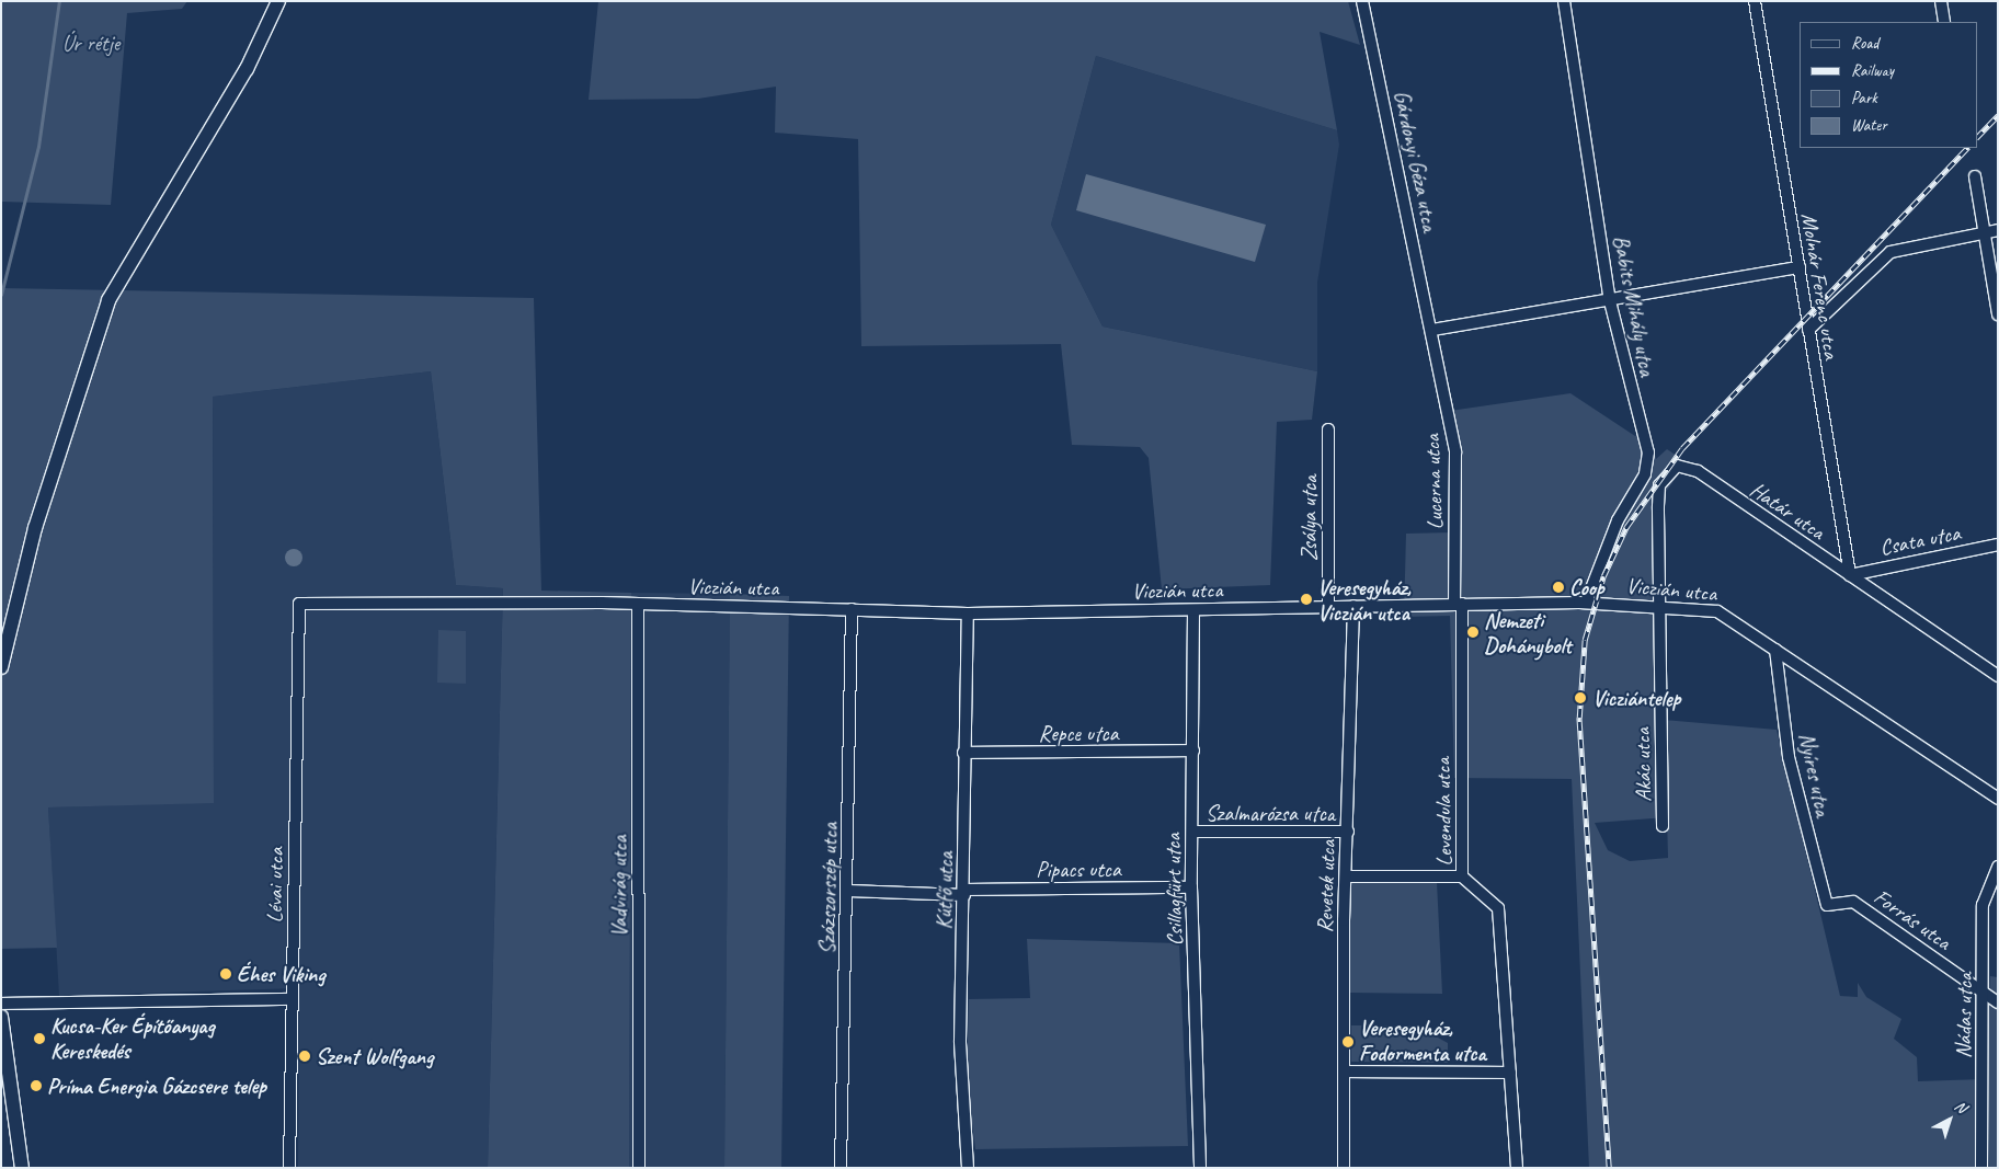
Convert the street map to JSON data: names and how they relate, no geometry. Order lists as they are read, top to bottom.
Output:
{
  "streets": {
    "street": [
      "Gárdonyi Géza utca",
      "Molnár Ferenc utca",
      "Babits Mihály utca",
      "Lucerna utca",
      "Határ utca",
      "Zsálya utca",
      "Csata utca",
      "Viczián utca",
      "Repce utca",
      "Akác utca",
      "Nyíres utca",
      "Levendula utca",
      "Szalmarózsa utca",
      "Pipacs utca",
      "Lévai utca",
      "Vadvirág utca",
      "Revetek utca",
      "Százszorszép utca",
      "Csillagfürt utca",
      "Kútfő utca",
      "Forrás utca",
      "Nádas utca"
    ]
  },
  "crossings": [
    ["Gárdonyi Géza utca", "Lucerna utca"],
    ["Molnár Ferenc utca", "Határ utca"],
    ["Molnár Ferenc utca", "Csata utca"],
    ["Babits Mihály utca", "Viczián utca"],
    ["Lucerna utca", "Viczián utca"],
    ["Lucerna utca", "Levendula utca"],
    ["Határ utca", "Csata utca"],
    ["Határ utca", "Viczián utca"],
    ["Határ utca", "Akác utca"],
    ["Zsálya utca", "Viczián utca"],
    ["Viczián utca", "Akác utca"],
    ["Viczián utca", "Nyíres utca"],
    ["Viczián utca", "Levendula utca"],
    ["Viczián utca", "Lévai utca"],
    ["Viczián utca", "Vadvirág utca"],
    ["Viczián utca", "Revetek utca"],
    ["Viczián utca", "Százszorszép utca"],
    ["Viczián utca", "Csillagfürt utca"],
    ["Viczián utca", "Kútfő utca"],
    ["Repce utca", "Csillagfürt utca"],
    ["Repce utca", "Kútfő utca"],
    ["Nyíres utca", "Forrás utca"],
    ["Szalmarózsa utca", "Revetek utca"],
    ["Szalmarózsa utca", "Csillagfürt utca"],
    ["Pipacs utca", "Százszorszép utca"],
    ["Pipacs utca", "Csillagfürt utca"],
    ["Pipacs utca", "Kútfő utca"],
    ["Forrás utca", "Nádas utca"]
  ],
  "parks": ["Úr rétje"],
  "places": [
    "Coop",
    "Veresegyház, Viczián utca",
    "Nemzeti Dohánybolt",
    "Vicziántelep",
    "Éhes Viking",
    "Kucsa-Ker Építőanyag Kereskedés",
    "Veresegyház, Fodormenta utca",
    "Szent Wolfgang",
    "Príma Energia Gázcsere telep"
  ],
  "legend": [
    "Road",
    "Railway",
    "Park",
    "Water"
  ],
  "north": "top right"
}
